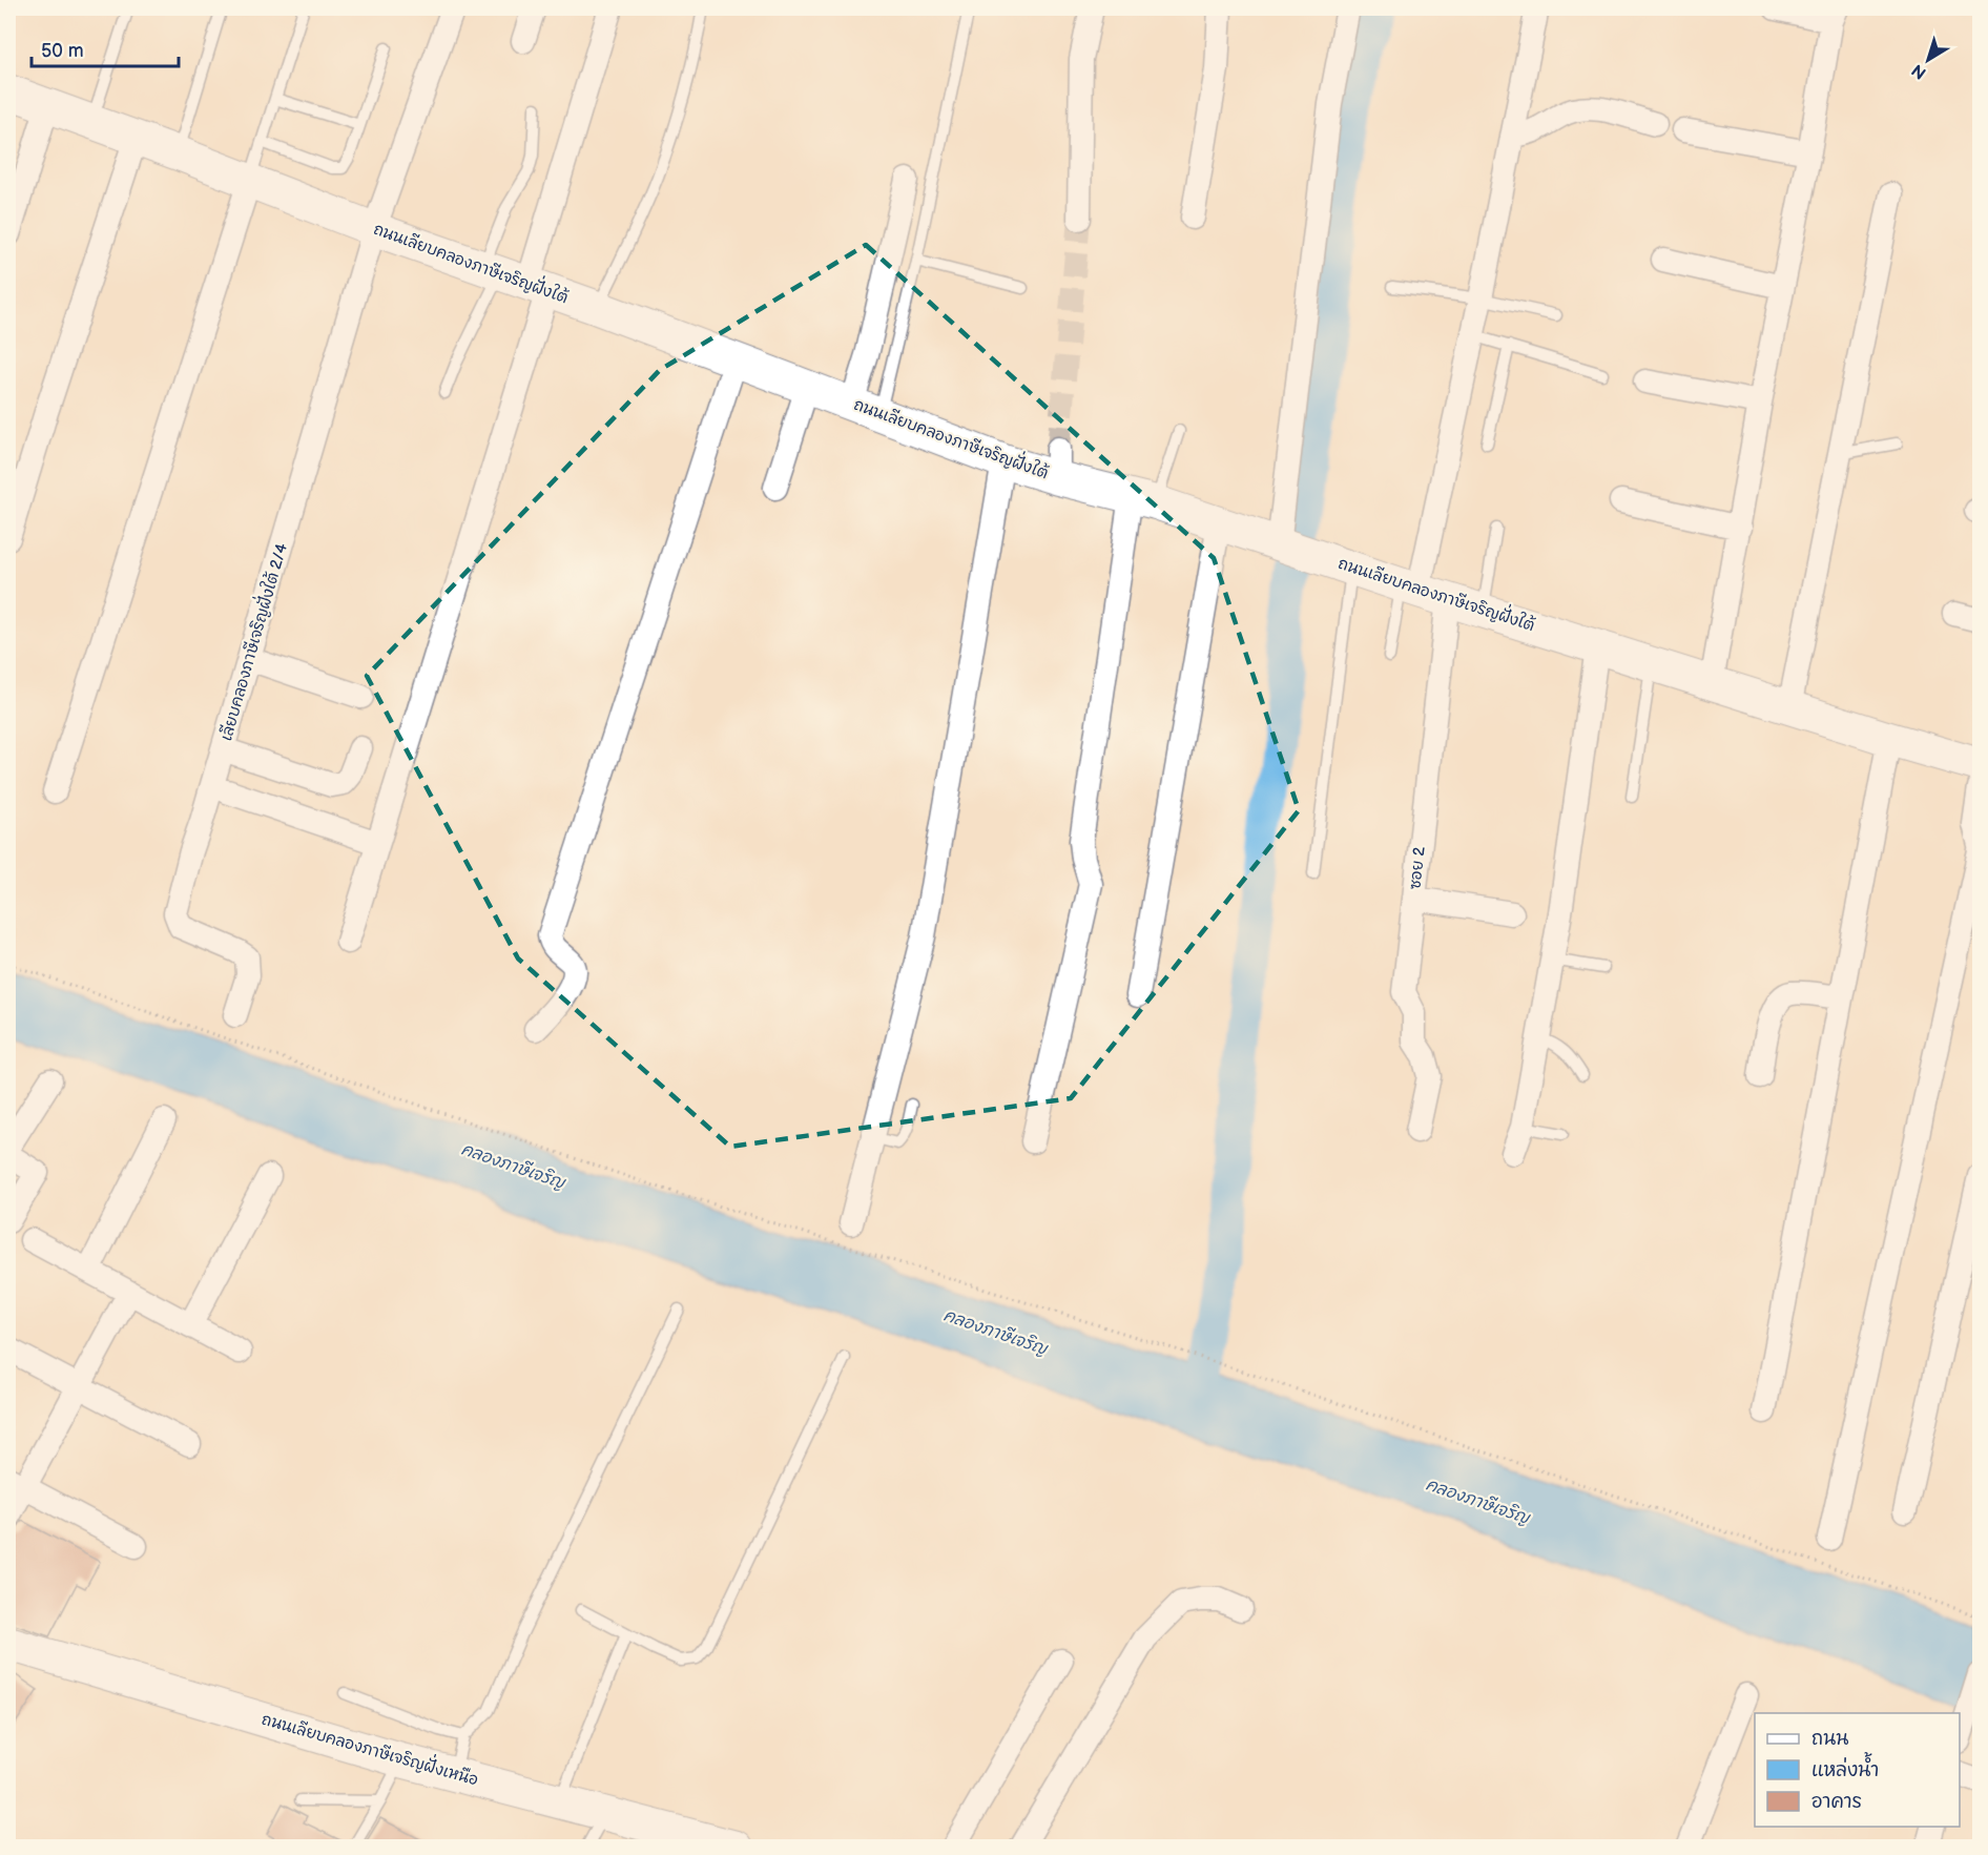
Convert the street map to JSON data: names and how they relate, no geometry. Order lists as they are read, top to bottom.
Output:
{
  "streets": {
    "street": [
      "ถนนเลียบคลองภาษีเจริญฝั่งใต้",
      "เลียบคลองภาษีเจริญฝั่งใต้ 2/4",
      "ซอย 2",
      "ถนนเลียบคลองภาษีเจริญฝั่งเหนือ"
    ]
  },
  "crossings": [
    ["ถนนเลียบคลองภาษีเจริญฝั่งใต้", "เลียบคลองภาษีเจริญฝั่งใต้ 2/4"],
    ["ถนนเลียบคลองภาษีเจริญฝั่งใต้", "ซอย 2"]
  ],
  "water": ["คลองภาษีเจริญ"],
  "legend": ["ถนน", "แหล่งน้ำ", "อาคาร"],
  "scale_bar": "50 m",
  "north": "bottom left"
}
